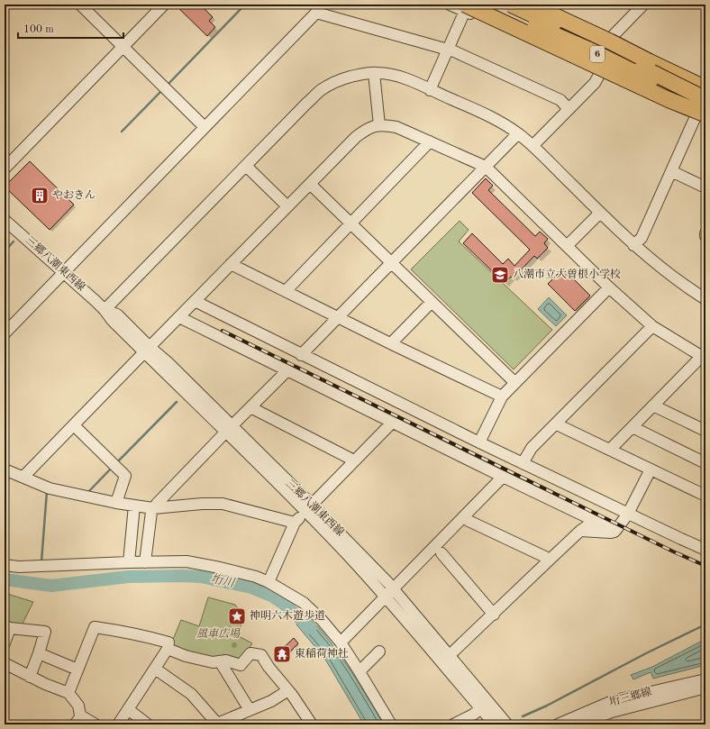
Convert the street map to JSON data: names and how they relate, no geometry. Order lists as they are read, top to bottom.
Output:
{
  "streets": {
    "highway": ["6"],
    "street": ["三郷八潮東西線", "垳三郷線"]
  },
  "water": ["垳川"],
  "parks": ["風車広場"],
  "places": {
    "building": ["やおきん"],
    "school or university": ["八潮市立大曽根小学校"],
    "place": ["神明六木遊歩道"],
    "temple": ["東稲荷神社"]
  },
  "scale_bar": "100 m"
}
